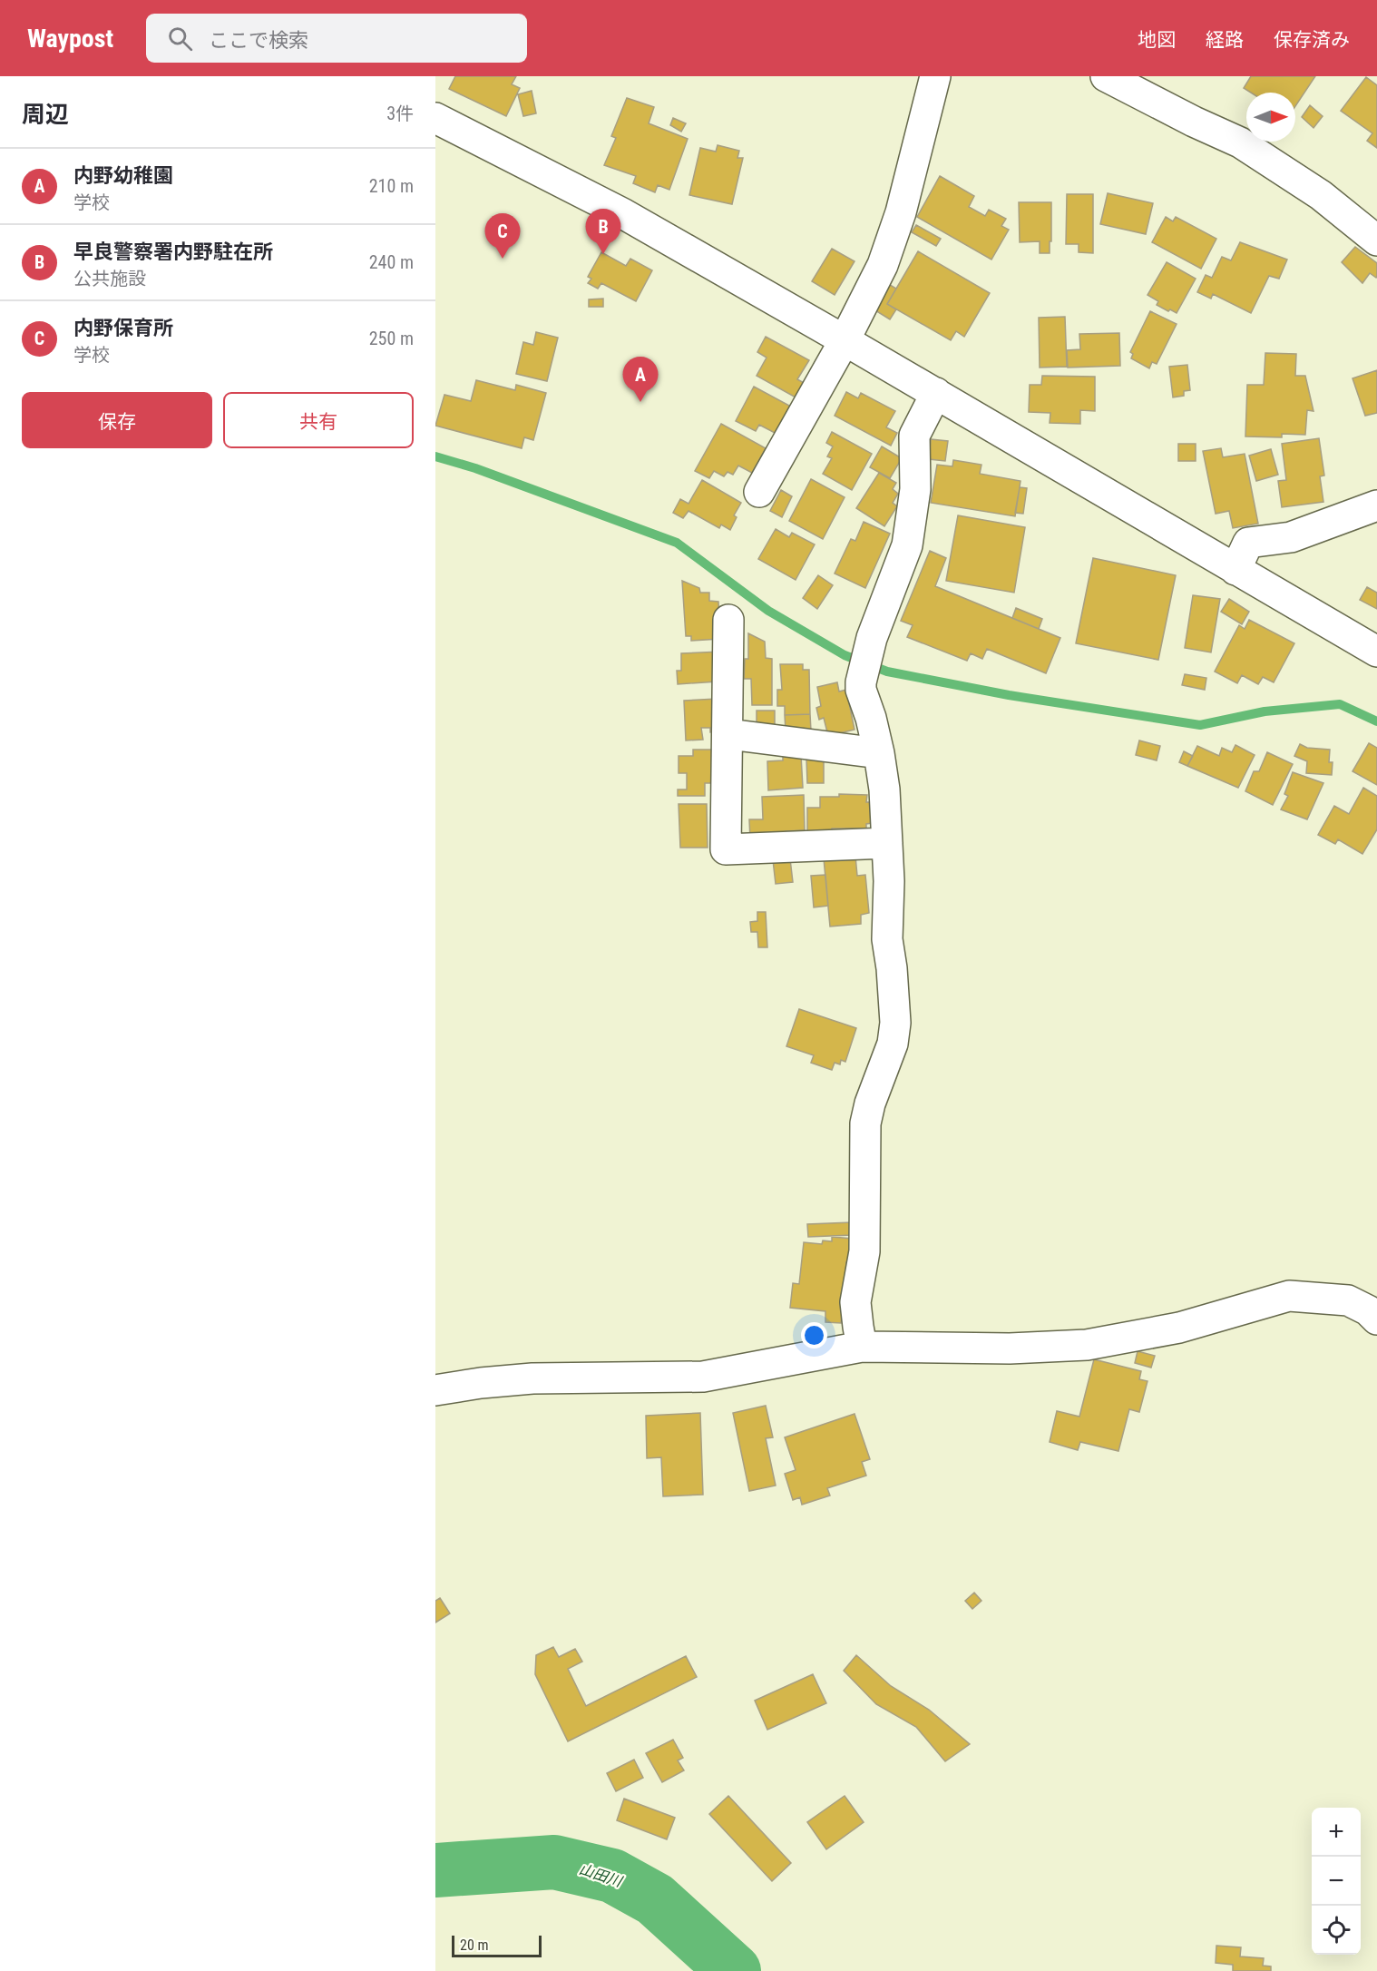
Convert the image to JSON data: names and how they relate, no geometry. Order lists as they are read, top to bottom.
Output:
{
  "water": ["山田川"],
  "scale_bar": "20 m",
  "north": "right",
  "page": {
    "header": "Waypost",
    "search": "ここで検索",
    "nav": ["地図", "経路", "保存済み"],
    "heading": ["周辺", "3件"],
    "list": [
      {
        "mark": "A",
        "name": "内野幼稚園",
        "note": "学校",
        "value": "210 m"
      },
      {
        "mark": "B",
        "name": "早良警察署内野駐在所",
        "note": "公共施設",
        "value": "240 m"
      },
      {
        "mark": "C",
        "name": "内野保育所",
        "note": "学校",
        "value": "250 m"
      }
    ],
    "pins": ["B", "C", "A"],
    "buttons": ["保存", "共有"],
    "map_buttons": ["+", "−"],
    "scale": "20 m"
  }
}
